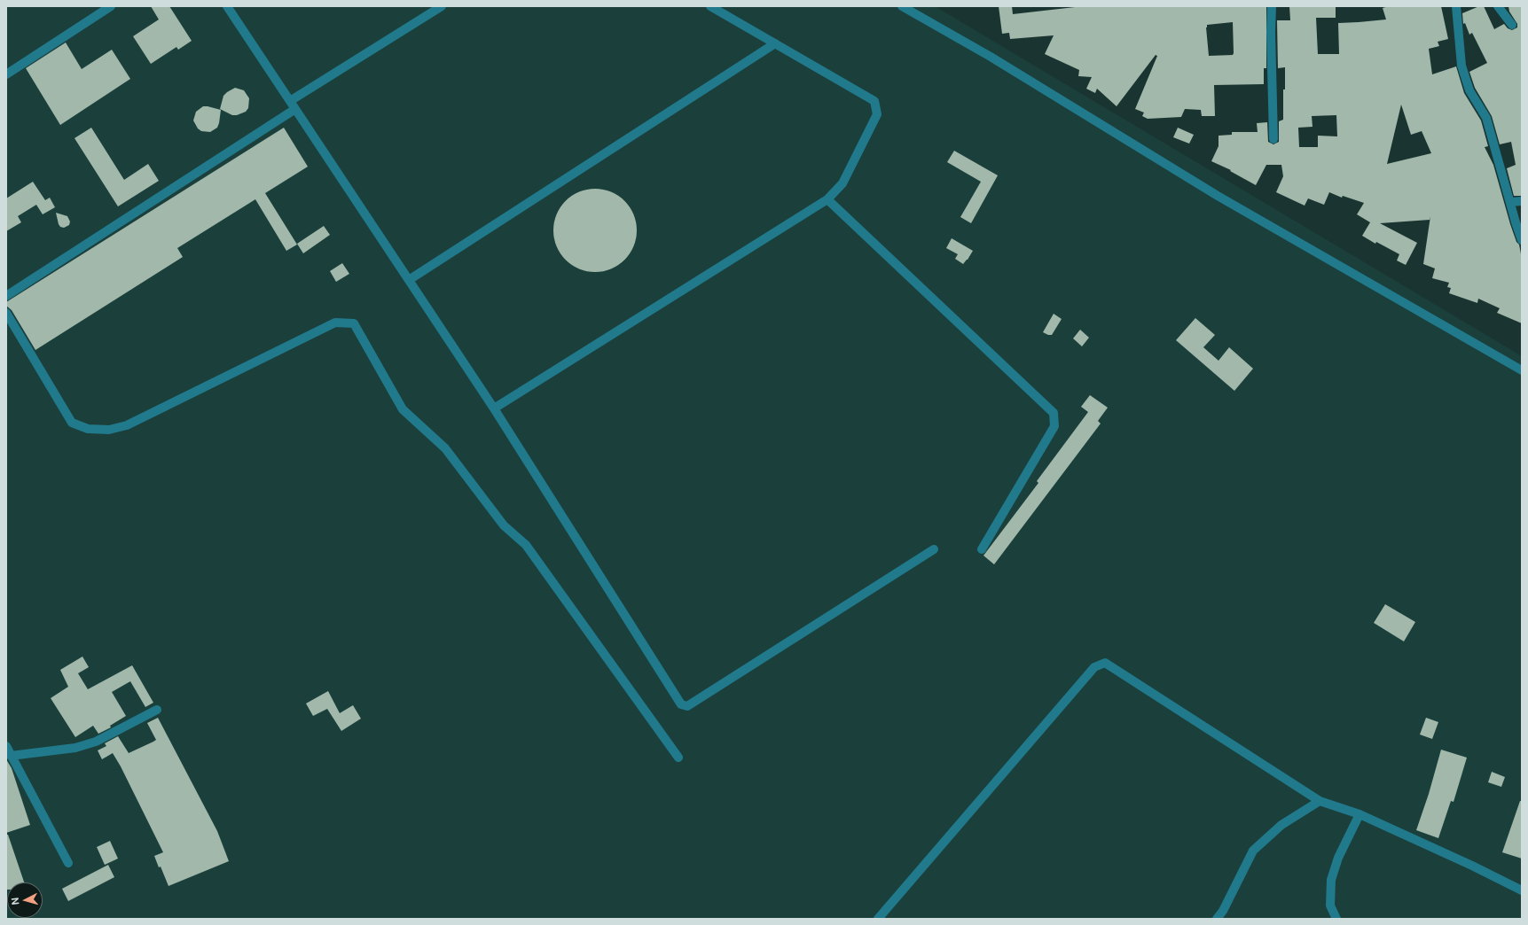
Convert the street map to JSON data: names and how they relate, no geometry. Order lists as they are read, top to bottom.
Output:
{
  "north": "left"
}
